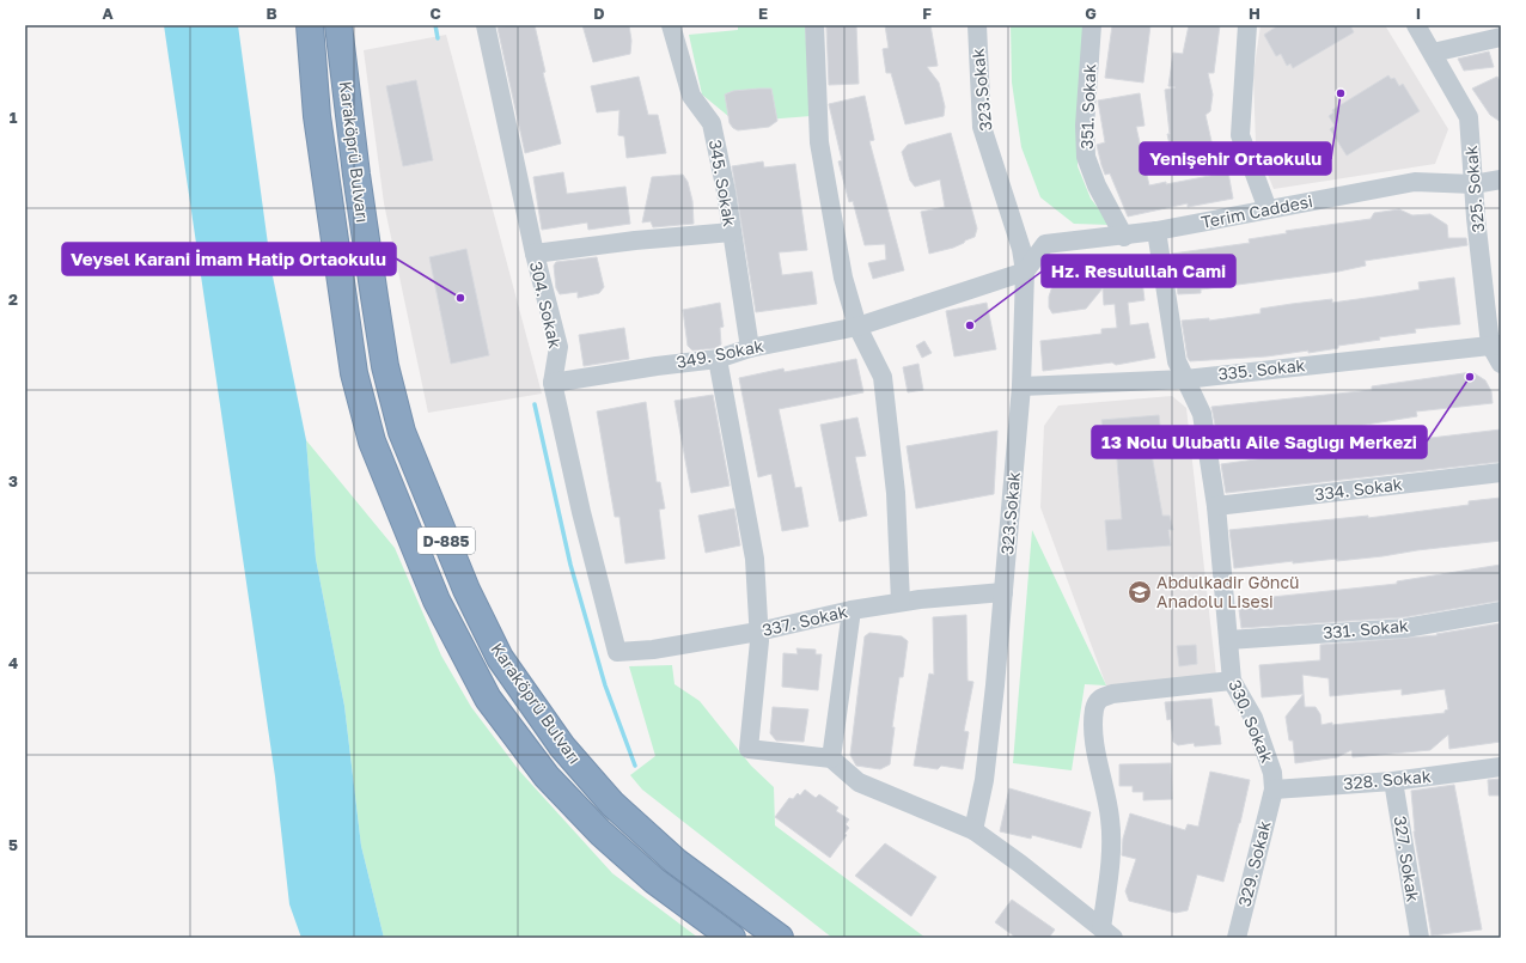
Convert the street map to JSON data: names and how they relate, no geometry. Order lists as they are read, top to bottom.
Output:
{
  "streets": {
    "highway": ["Karaköprü Bulvarı", "D-885"],
    "street": [
      "323.Sokak",
      "351. Sokak",
      "345. Sokak",
      "325. Sokak",
      "Terim Caddesi",
      "304. Sokak",
      "349. Sokak",
      "335. Sokak",
      "334. Sokak",
      "337. Sokak",
      "331. Sokak",
      "330. Sokak",
      "328. Sokak",
      "327. Sokak",
      "329. Sokak"
    ]
  },
  "crossings": [
    ["323.Sokak", "Terim Caddesi"],
    ["323.Sokak", "349. Sokak"],
    ["323.Sokak", "335. Sokak"],
    ["323.Sokak", "337. Sokak"],
    ["351. Sokak", "Terim Caddesi"],
    ["345. Sokak", "349. Sokak"],
    ["325. Sokak", "Terim Caddesi"],
    ["325. Sokak", "335. Sokak"],
    ["Terim Caddesi", "349. Sokak"],
    ["Terim Caddesi", "330. Sokak"],
    ["304. Sokak", "349. Sokak"],
    ["304. Sokak", "337. Sokak"],
    ["335. Sokak", "330. Sokak"],
    ["334. Sokak", "330. Sokak"],
    ["331. Sokak", "330. Sokak"],
    ["330. Sokak", "328. Sokak"],
    ["330. Sokak", "329. Sokak"],
    ["328. Sokak", "327. Sokak"],
    ["328. Sokak", "329. Sokak"]
  ],
  "places": {
    "other": [
      "Yenişehir Ortaokulu",
      "Veysel Karani İmam Hatip Ortaokulu",
      "Hz. Resulullah Cami",
      "13 Nolu Ulubatlı Aile Sağlığı Merkezi"
    ],
    "school or university": ["Abdulkadir Göncü Anadolu Lisesi"]
  },
  "grid": {
    "columns": [
      "A",
      "B",
      "C",
      "D",
      "E",
      "F",
      "G",
      "H",
      "I"
    ],
    "rows": [
      "1",
      "2",
      "3",
      "4",
      "5"
    ]
  }
}
